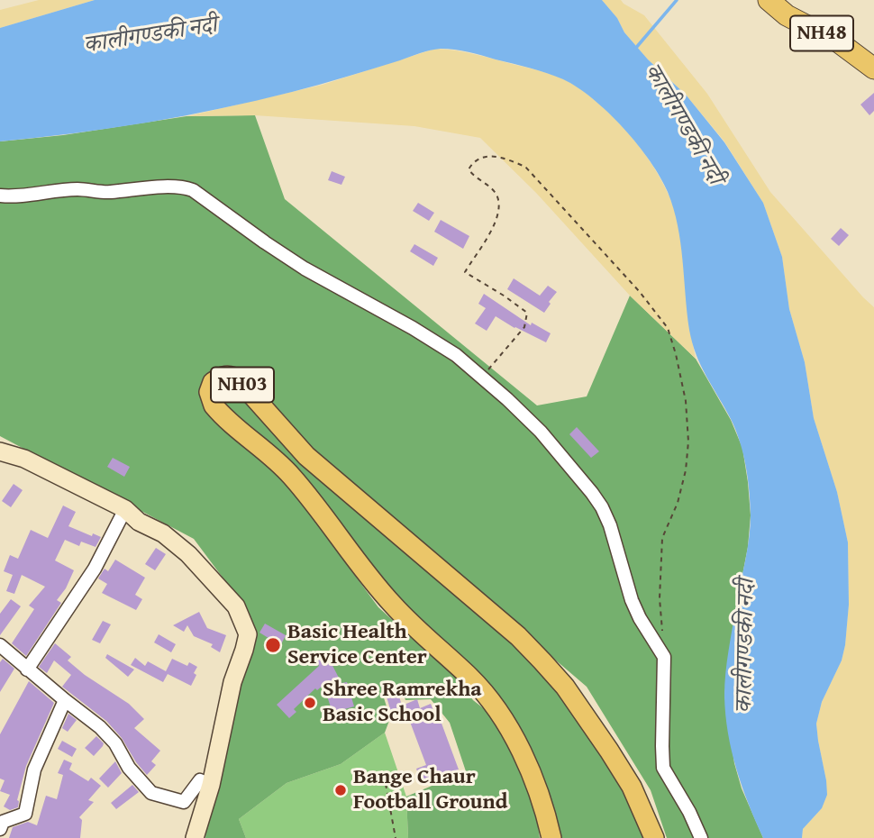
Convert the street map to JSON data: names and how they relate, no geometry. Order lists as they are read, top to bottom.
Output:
{
  "streets": {
    "highway": ["NH48"],
    "main road": ["NH03"]
  },
  "water": ["कालीगण्डकी नदी"],
  "places": ["Basic Health Service Center", "Shree Ramrekha Basic School", "Bange Chaur Football Ground"]
}
